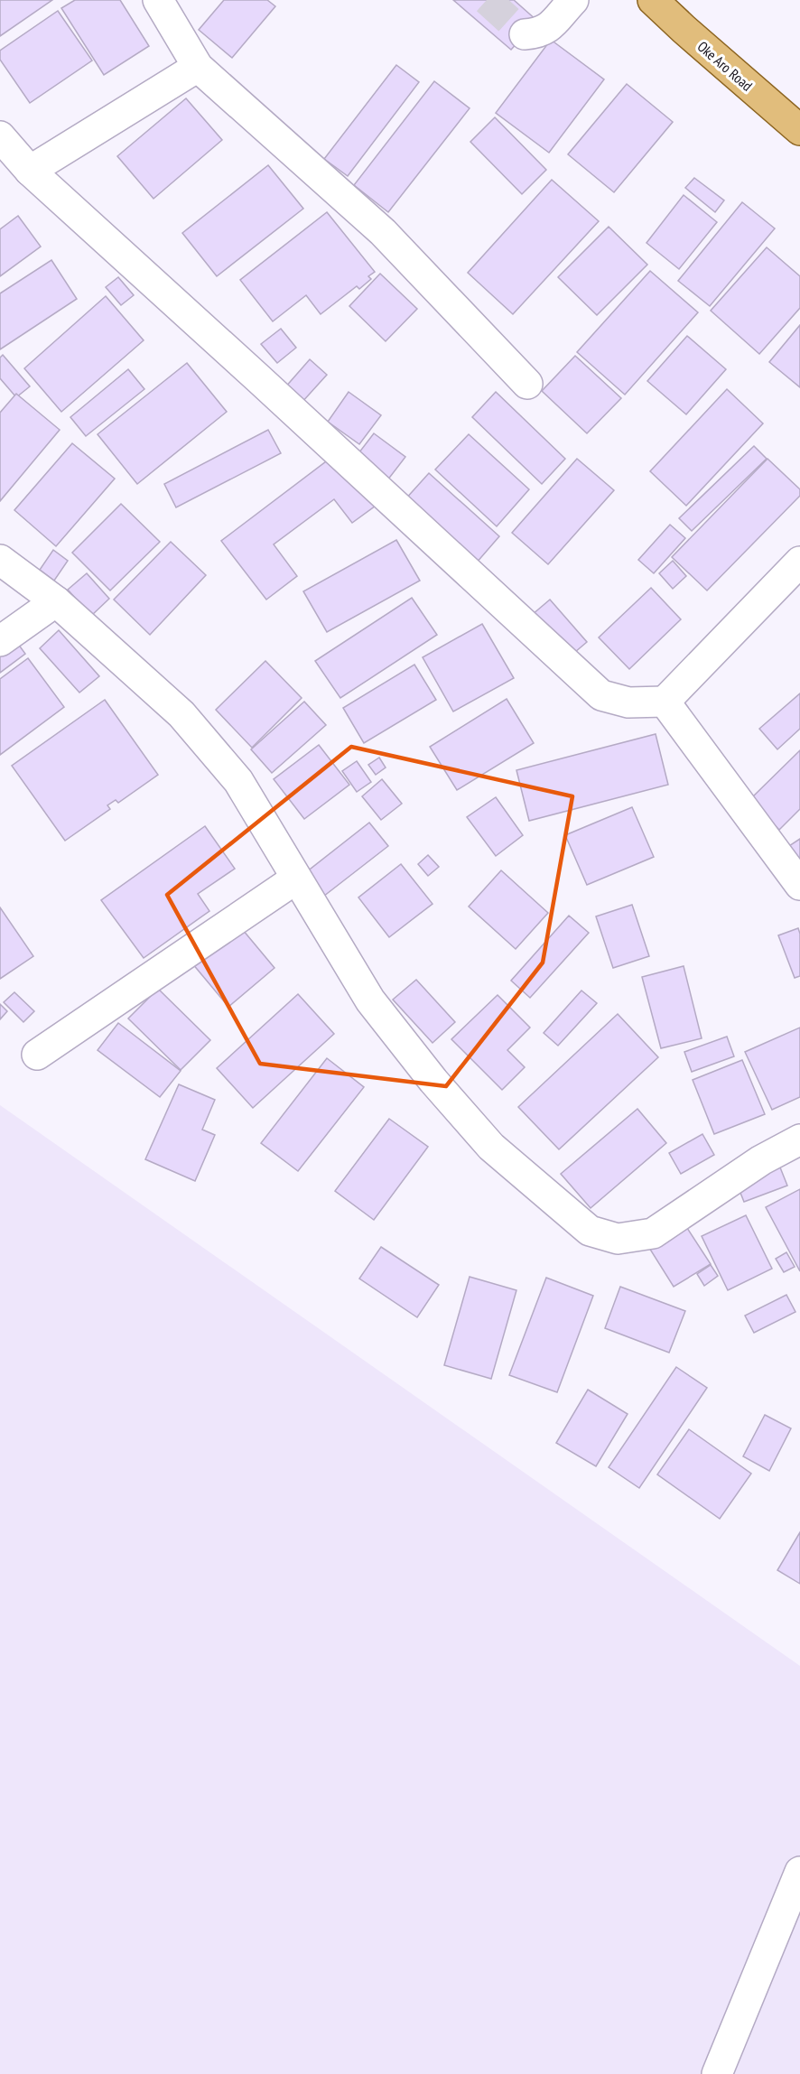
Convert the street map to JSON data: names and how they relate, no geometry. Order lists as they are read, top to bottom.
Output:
{
  "streets": {
    "main road": ["Oke Aro Road"]
  }
}
